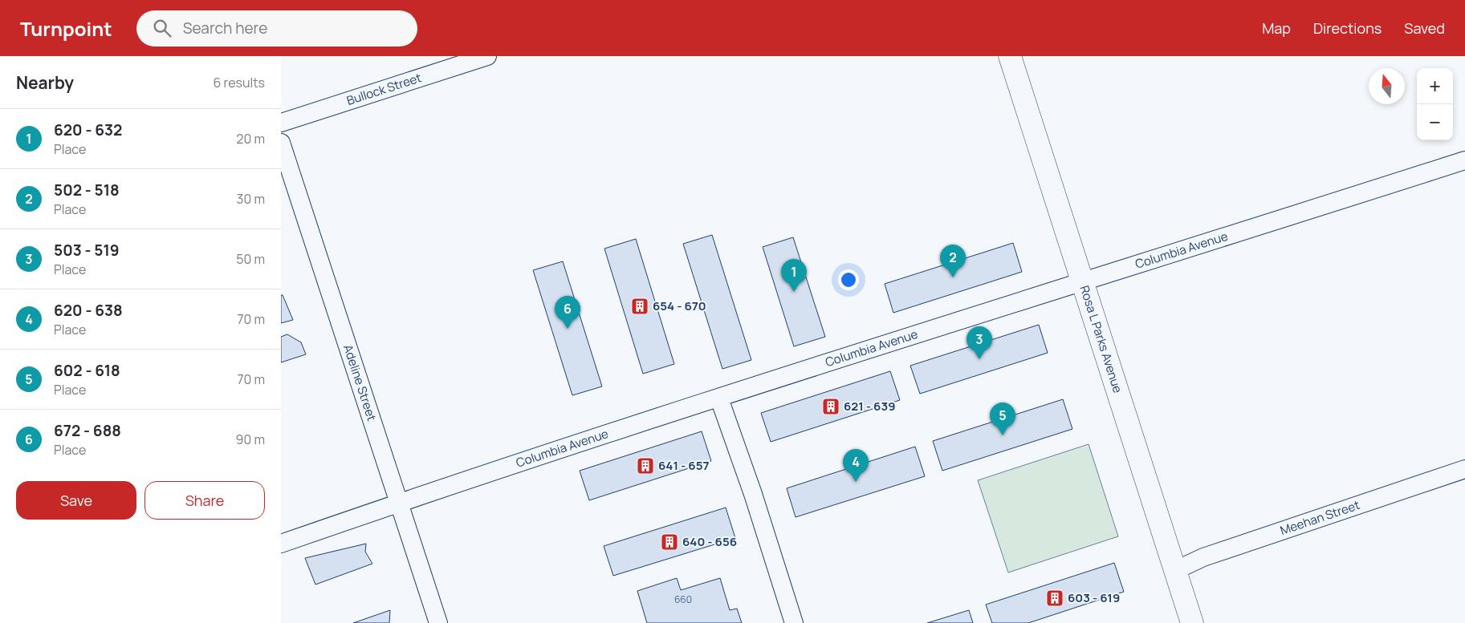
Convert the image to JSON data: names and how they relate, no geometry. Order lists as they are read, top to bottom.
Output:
{
  "streets": {
    "street": [
      "Bullock Street",
      "Columbia Avenue",
      "Rosa L Parks Avenue",
      "Adeline Street",
      "Meehan Street"
    ]
  },
  "crossings": [
    ["Columbia Avenue", "Rosa L Parks Avenue"],
    ["Columbia Avenue", "Adeline Street"],
    ["Rosa L Parks Avenue", "Meehan Street"]
  ],
  "places": {
    "building": [
      "654 - 670",
      "621 - 639",
      "641 - 657",
      "640 - 656",
      "603 - 619"
    ]
  },
  "house_numbers": ["660"],
  "north": "top",
  "page": {
    "header": "Turnpoint",
    "search": "Search here",
    "nav": ["Map", "Directions", "Saved"],
    "heading": ["Nearby", "6 results"],
    "map_buttons": ["+", "−"],
    "list": [
      {
        "mark": "1",
        "name": "620 - 632",
        "note": "Place",
        "value": "20 m"
      },
      {
        "mark": "2",
        "name": "502 - 518",
        "note": "Place",
        "value": "30 m"
      },
      {
        "mark": "3",
        "name": "503 - 519",
        "note": "Place",
        "value": "50 m"
      },
      {
        "mark": "4",
        "name": "620 - 638",
        "note": "Place",
        "value": "70 m"
      },
      {
        "mark": "5",
        "name": "602 - 618",
        "note": "Place",
        "value": "70 m"
      },
      {
        "mark": "6",
        "name": "672 - 688",
        "note": "Place",
        "value": "90 m"
      }
    ],
    "pins": [
      "2",
      "1",
      "6",
      "3",
      "5",
      "4"
    ],
    "buttons": ["Save", "Share"]
  }
}
